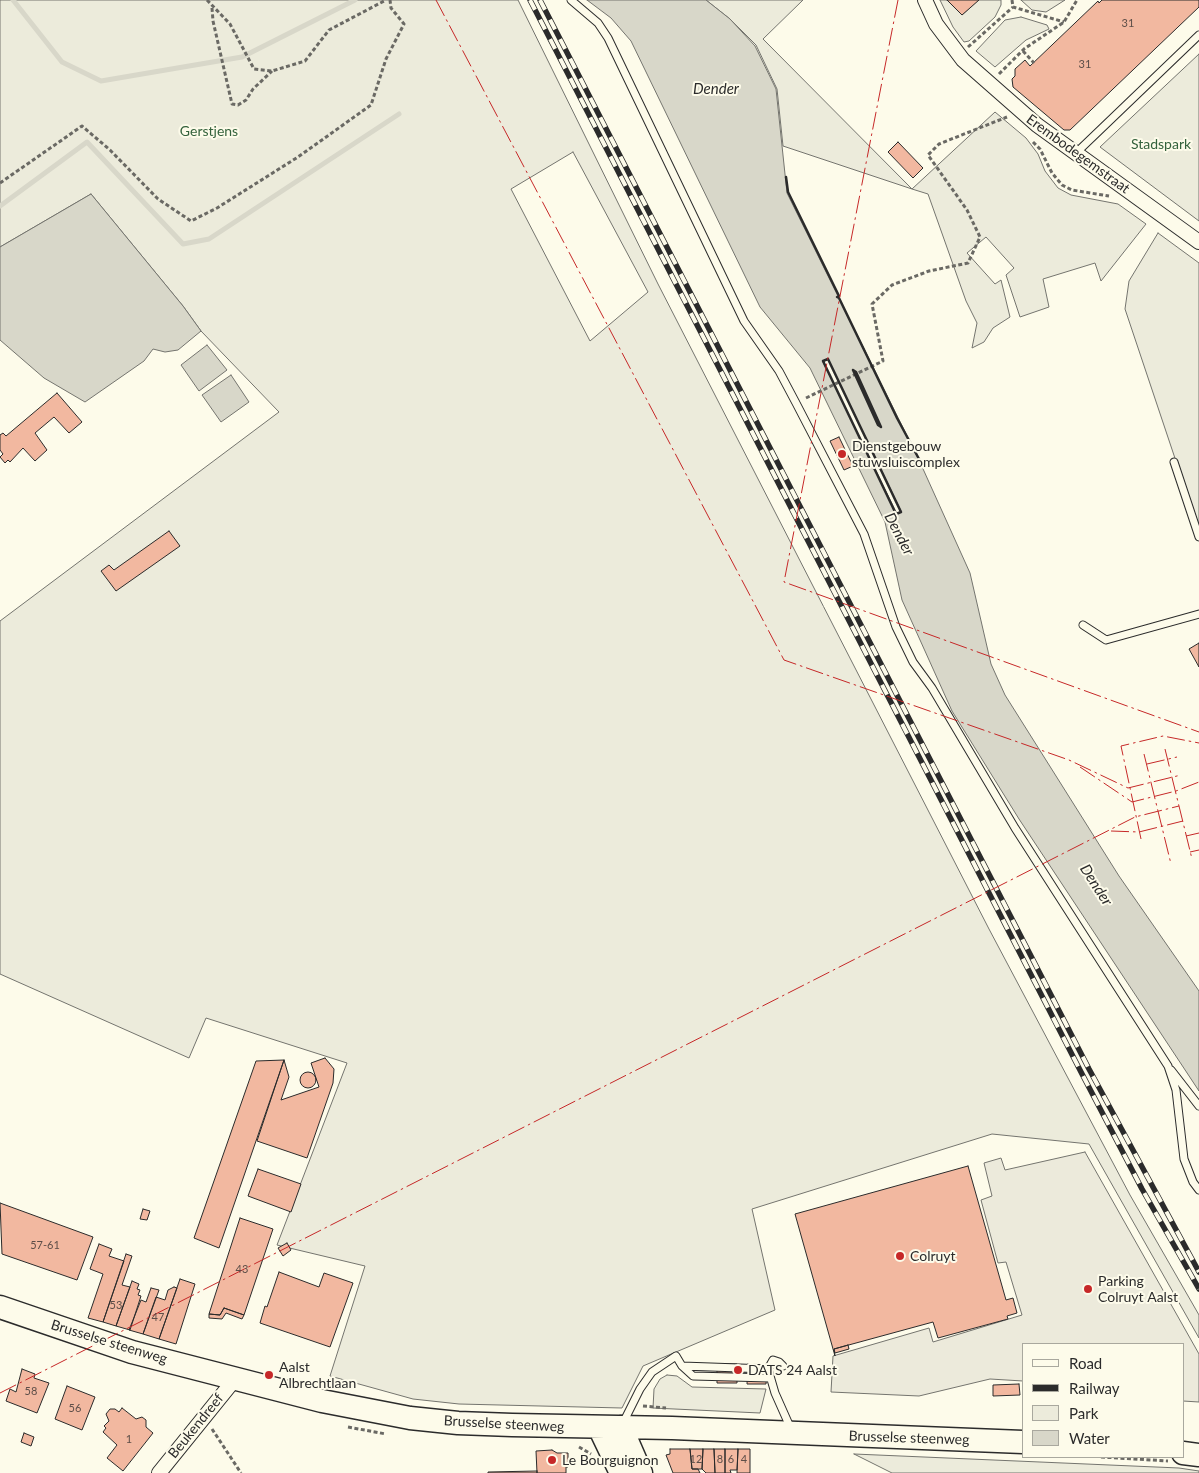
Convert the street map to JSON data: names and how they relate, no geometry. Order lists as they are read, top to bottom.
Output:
{
  "streets": {
    "main road": ["Brusselse steenweg"],
    "street": ["Erembodegemstraat", "Beukendreef"]
  },
  "crossings": [
    ["Brusselse steenweg", "Beukendreef"]
  ],
  "water": ["Dender"],
  "parks": ["Gerstjens", "Stadspark"],
  "places": [
    "Dienstgebouw stuwsluiscomplex",
    "Colruyt",
    "Parking Colruyt Aalst",
    "DATS 24 Aalst",
    "Aalst Albrechtlaan",
    "Le Bourguignon"
  ],
  "house_numbers": [
    "31",
    "31",
    "57-61",
    "43",
    "53",
    "47",
    "58",
    "56",
    "1",
    "12",
    "8",
    "6",
    "4"
  ],
  "legend": [
    "Road",
    "Railway",
    "Park",
    "Water"
  ]
}
